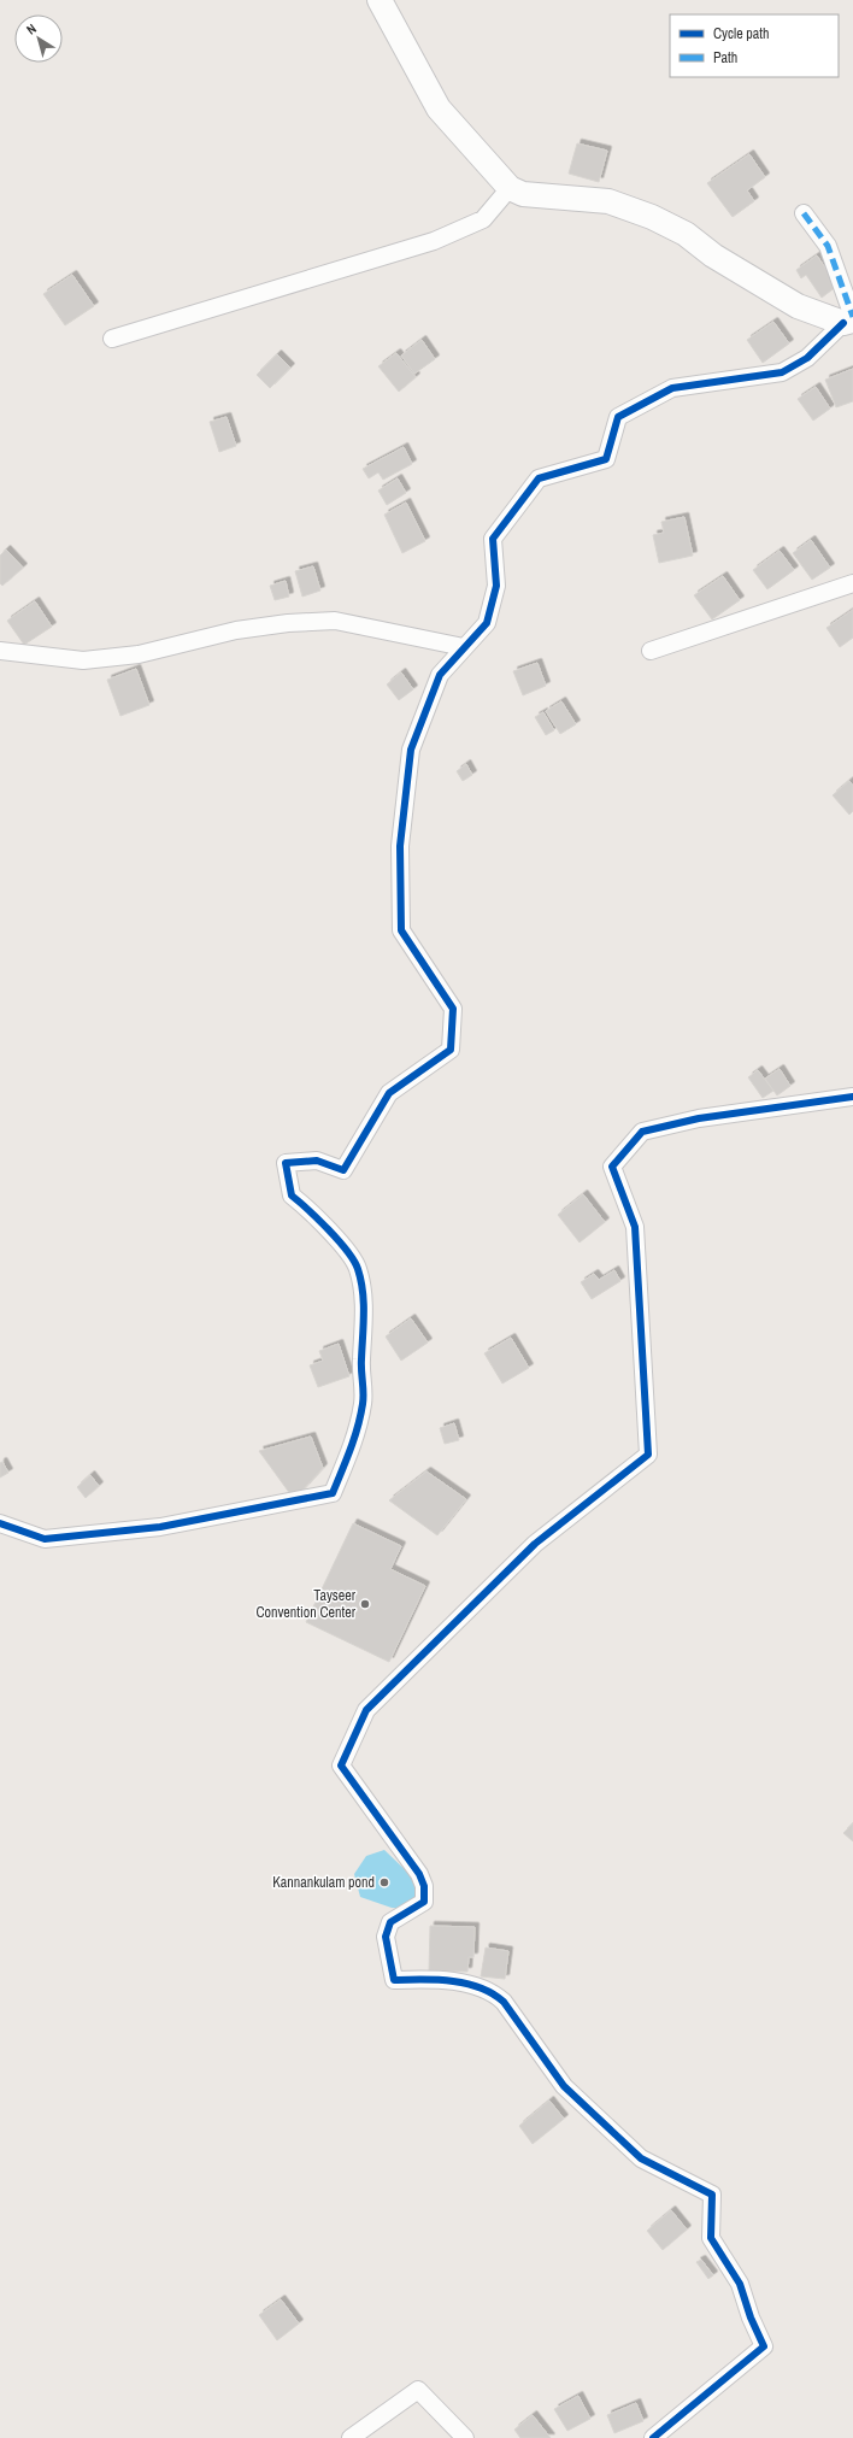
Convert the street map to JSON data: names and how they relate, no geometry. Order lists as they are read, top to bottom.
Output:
{
  "places": ["Tayseer Convention Center", "Kannankulam pond"],
  "legend": ["Cycle path", "Path"],
  "north": "top left"
}
